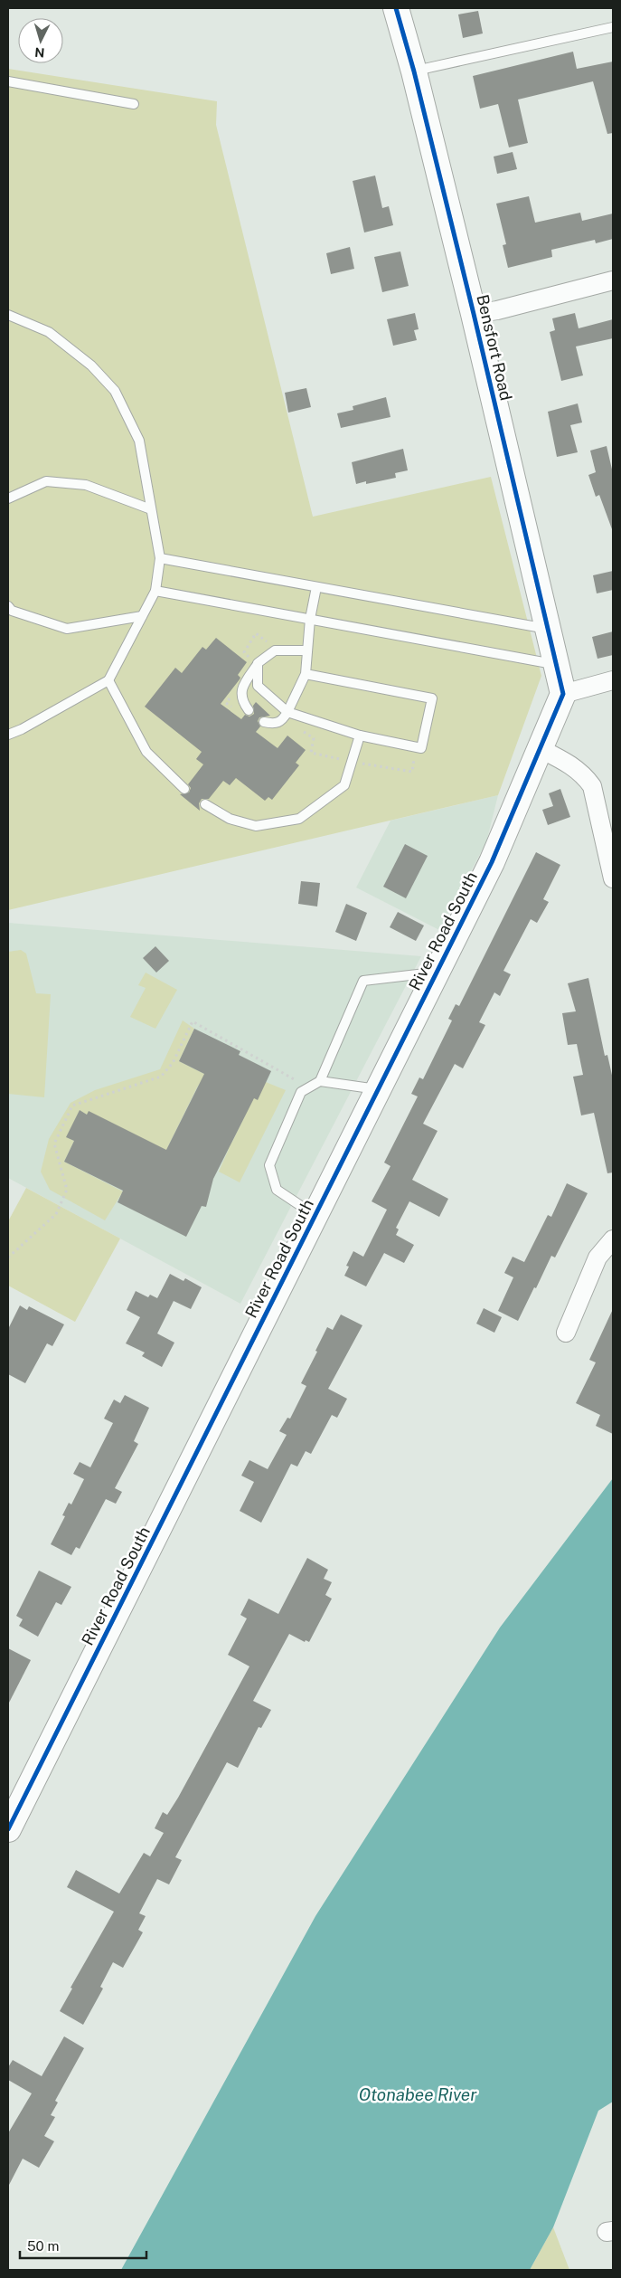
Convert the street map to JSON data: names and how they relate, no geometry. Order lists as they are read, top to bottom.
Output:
{
  "streets": {
    "street": ["Bensfort Road", "River Road South"]
  },
  "crossings": [
    ["Bensfort Road", "River Road South"]
  ],
  "water": ["Otonabee River"],
  "scale_bar": "50 m",
  "north": "bottom"
}
